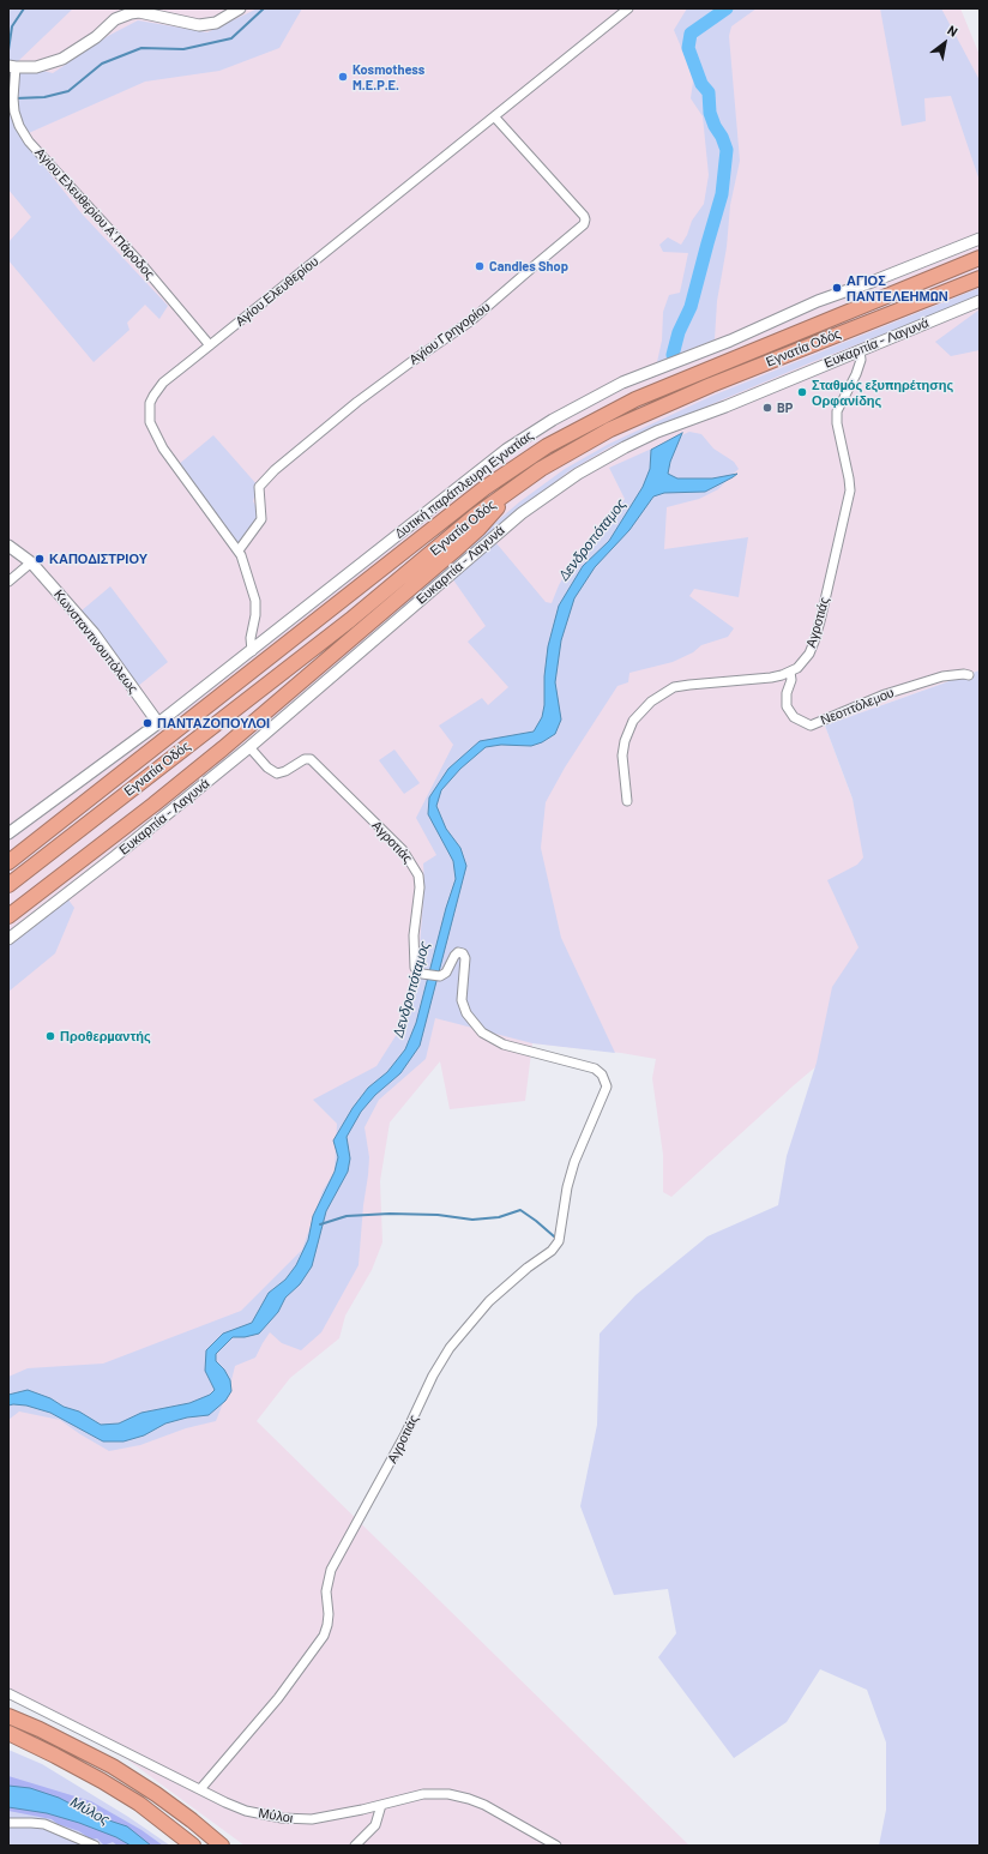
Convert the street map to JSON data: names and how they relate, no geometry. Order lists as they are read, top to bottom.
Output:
{
  "streets": {
    "highway": ["Εγνατία Οδός"],
    "street": [
      "Αγίου Ελευθερίου Α' Πάροδος",
      "Αγίου Ελευθερίου",
      "Αγίου Γρηγορίου",
      "Ευκαρπία - Λαγυνά",
      "Δυτική παράπλευρη Εγνατίας",
      "Αγροτιάς",
      "Κωνσταντινουπόλεως",
      "Νεοπτόλεμου",
      "Μύλοι"
    ]
  },
  "crossings": [
    ["Αγίου Ελευθερίου Α' Πάροδος", "Αγίου Ελευθερίου"],
    ["Αγίου Ελευθερίου", "Αγίου Γρηγορίου"],
    ["Αγίου Ελευθερίου", "Δυτική παράπλευρη Εγνατίας"],
    ["Ευκαρπία - Λαγυνά", "Αγροτιάς"],
    ["Δυτική παράπλευρη Εγνατίας", "Κωνσταντινουπόλεως"],
    ["Αγροτιάς", "Νεοπτόλεμου"],
    ["Αγροτιάς", "Μύλοι"]
  ],
  "water": ["Δενδροπόταμος", "Μύλος"],
  "places": [
    "Kosmothess M.E.P.E.",
    "Candles Shop",
    "ΑΓΙΟΣ ΠΑΝΤΕΛΕΗΜΩΝ",
    "Σταθμός εξυπηρέτησης Ορφανίδης",
    "BP",
    "ΚΑΠΟΔΙΣΤΡΙΟΥ",
    "ΠΑΝΤΑΖΟΠΟΥΛΟΙ",
    "Προθερμαντής"
  ],
  "north": "top right"
}
